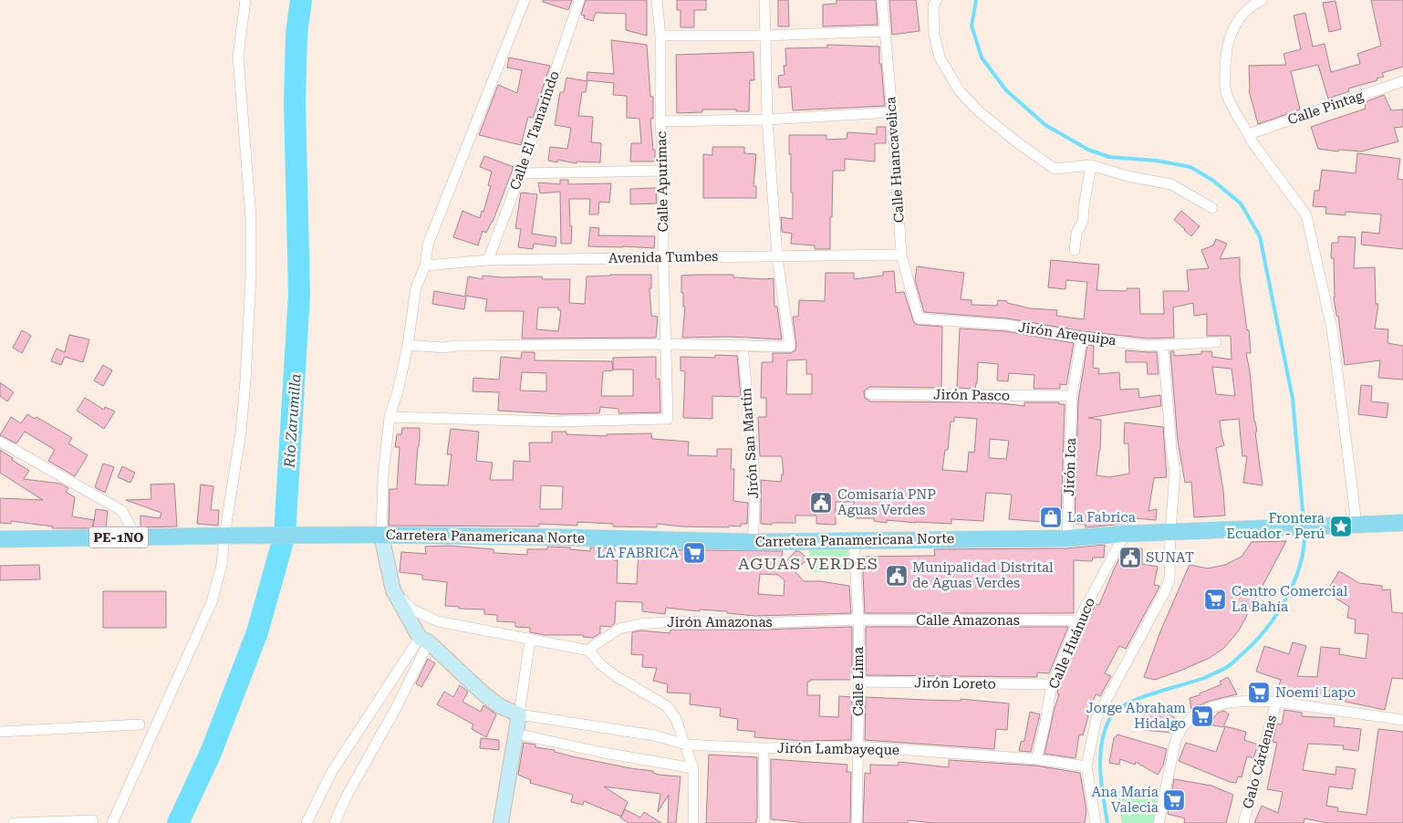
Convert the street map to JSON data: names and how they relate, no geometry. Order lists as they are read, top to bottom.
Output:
{
  "streets": {
    "main road": ["Carretera Panamericana Norte", "PE-1NO"],
    "street": [
      "Calle Pintag",
      "Calle El Tamarindo",
      "Calle Huancavelica",
      "Calle Apurímac",
      "Avenida Tumbes",
      "Jirón Arequipa",
      "Jirón Pasco",
      "Jirón San Martín",
      "Jirón Ica",
      "Calle Amazonas",
      "Jirón Amazonas",
      "Calle Huánuco",
      "Calle Lima",
      "Jirón Loreto",
      "Jirón Lambayeque",
      "Galo Cárdenas"
    ]
  },
  "crossings": [
    ["Calle El Tamarindo", "Avenida Tumbes"],
    ["Calle Huancavelica", "Avenida Tumbes"],
    ["Calle Huancavelica", "Jirón Arequipa"],
    ["Calle Apurímac", "Avenida Tumbes"],
    ["Jirón Arequipa", "Jirón Ica"],
    ["Jirón Pasco", "Jirón Ica"],
    ["Jirón San Martín", "Carretera Panamericana Norte"],
    ["Jirón Ica", "Carretera Panamericana Norte"],
    ["Carretera Panamericana Norte", "Calle Huánuco"],
    ["Carretera Panamericana Norte", "Calle Lima"],
    ["Carretera Panamericana Norte", "Jirón Lambayeque"],
    ["Calle Amazonas", "Jirón Amazonas"],
    ["Calle Amazonas", "Calle Huánuco"],
    ["Calle Amazonas", "Calle Lima"],
    ["Jirón Amazonas", "Calle Lima"],
    ["Calle Huánuco", "Jirón Loreto"],
    ["Calle Huánuco", "Jirón Lambayeque"],
    ["Calle Lima", "Jirón Loreto"],
    ["Calle Lima", "Jirón Lambayeque"]
  ],
  "districts": ["AGUAS VERDES"],
  "water": ["Río Zarumilla"],
  "places": {
    "public building": ["Comisaría PNP Aguas Verdes", "SUNAT", "Munipalidad Distrital de Aguas Verdes"],
    "shop": ["La Fabrica"],
    "place": ["Frontera Ecuador - Perú"],
    "supermarket": [
      "LA FABRICA",
      "Centro Comercial La Bahía",
      "Noemí Lapo",
      "Jorge Abraham Hidalgo",
      "Ana María Valecia"
    ]
  }
}
